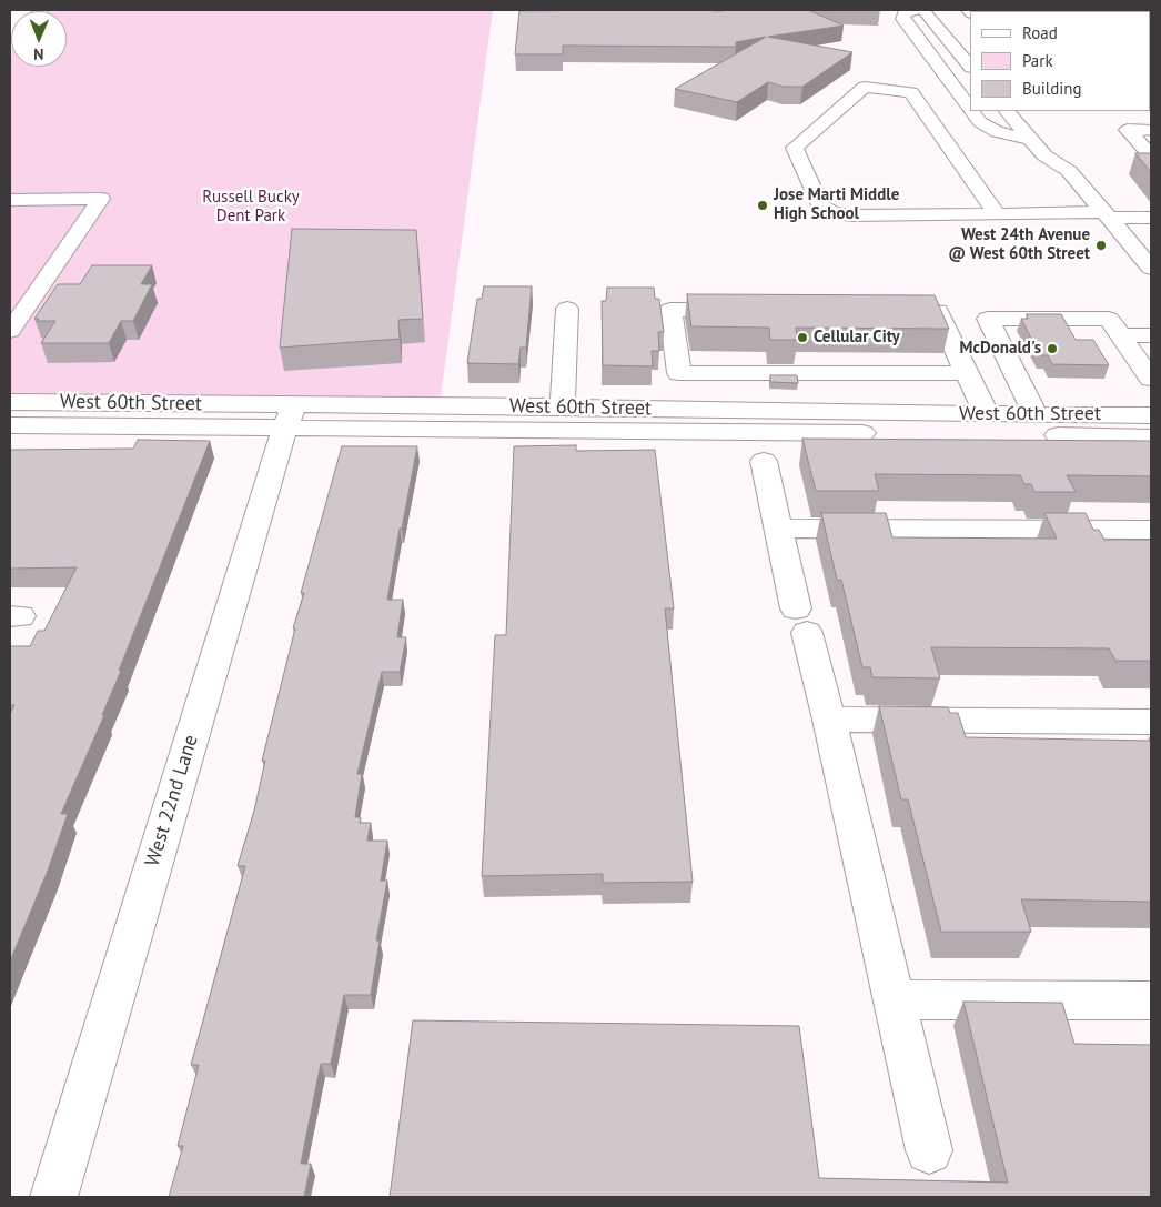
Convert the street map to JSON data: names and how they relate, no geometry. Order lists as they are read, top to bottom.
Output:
{
  "streets": {
    "street": ["West 60th Street", "West 22nd Lane"]
  },
  "crossings": [
    ["West 60th Street", "West 22nd Lane"]
  ],
  "parks": ["Russell Bucky Dent Park"],
  "places": [
    "Jose Marti Middle High School",
    "West 24th Avenue @ West 60th Street",
    "Cellular City",
    "McDonald's"
  ],
  "legend": ["Road", "Park", "Building"],
  "north": "bottom"
}
